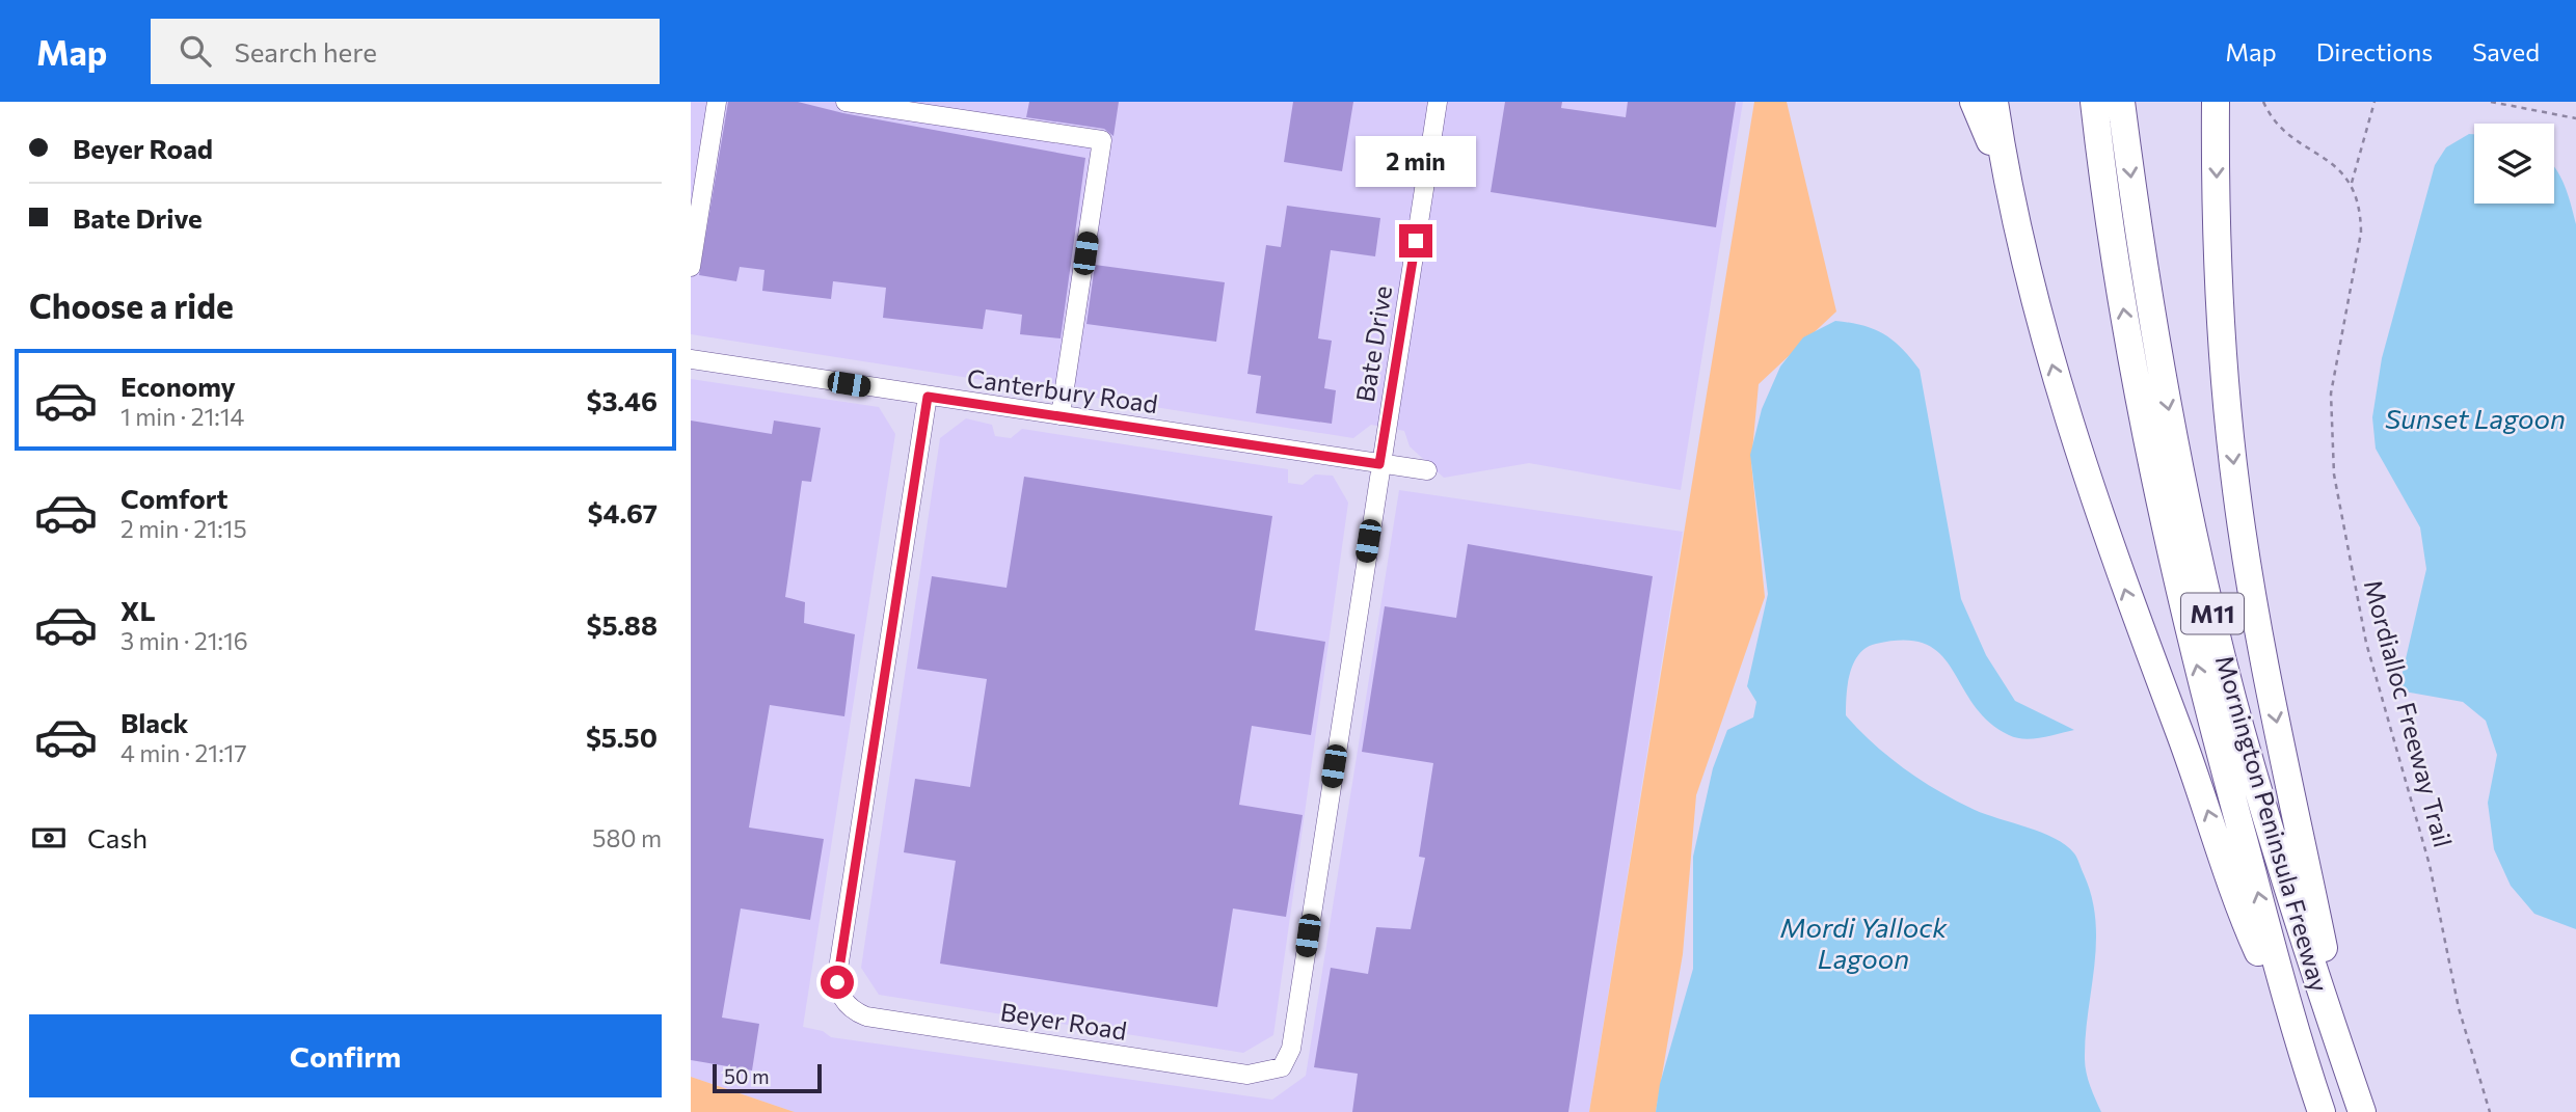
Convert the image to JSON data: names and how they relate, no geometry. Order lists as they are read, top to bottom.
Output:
{
  "streets": {
    "highway": ["M11", "Mornington Peninsula Freeway"],
    "street": ["Bate Drive", "Canterbury Road", "Beyer Road"],
    "path": ["Mordialloc Freeway Trail"]
  },
  "crossings": [
    ["Bate Drive", "Canterbury Road"],
    ["Bate Drive", "Beyer Road"],
    ["Canterbury Road", "Beyer Road"]
  ],
  "water": ["Sunset Lagoon", "Mordi Yallock Lagoon"],
  "scale_bar": "50 m",
  "page": {
    "header": "Map",
    "search": "Search here",
    "nav": ["Map", "Directions", "Saved"],
    "banner": ["Beyer Road", "Bate Drive"],
    "bubble": "2 min",
    "heading": "Choose a ride",
    "list": [
      {
        "name": "Economy",
        "note": "1 min · 21:14",
        "value": "$3.46"
      },
      {
        "name": "Comfort",
        "note": "2 min · 21:15",
        "value": "$4.67"
      },
      {
        "name": "XL",
        "note": "3 min · 21:16",
        "value": "$5.88"
      },
      {
        "name": "Black",
        "note": "4 min · 21:17",
        "value": "$5.50"
      }
    ],
    "pay": ["Cash", "580 m"],
    "buttons": "Confirm",
    "scale": "50 m"
  }
}
